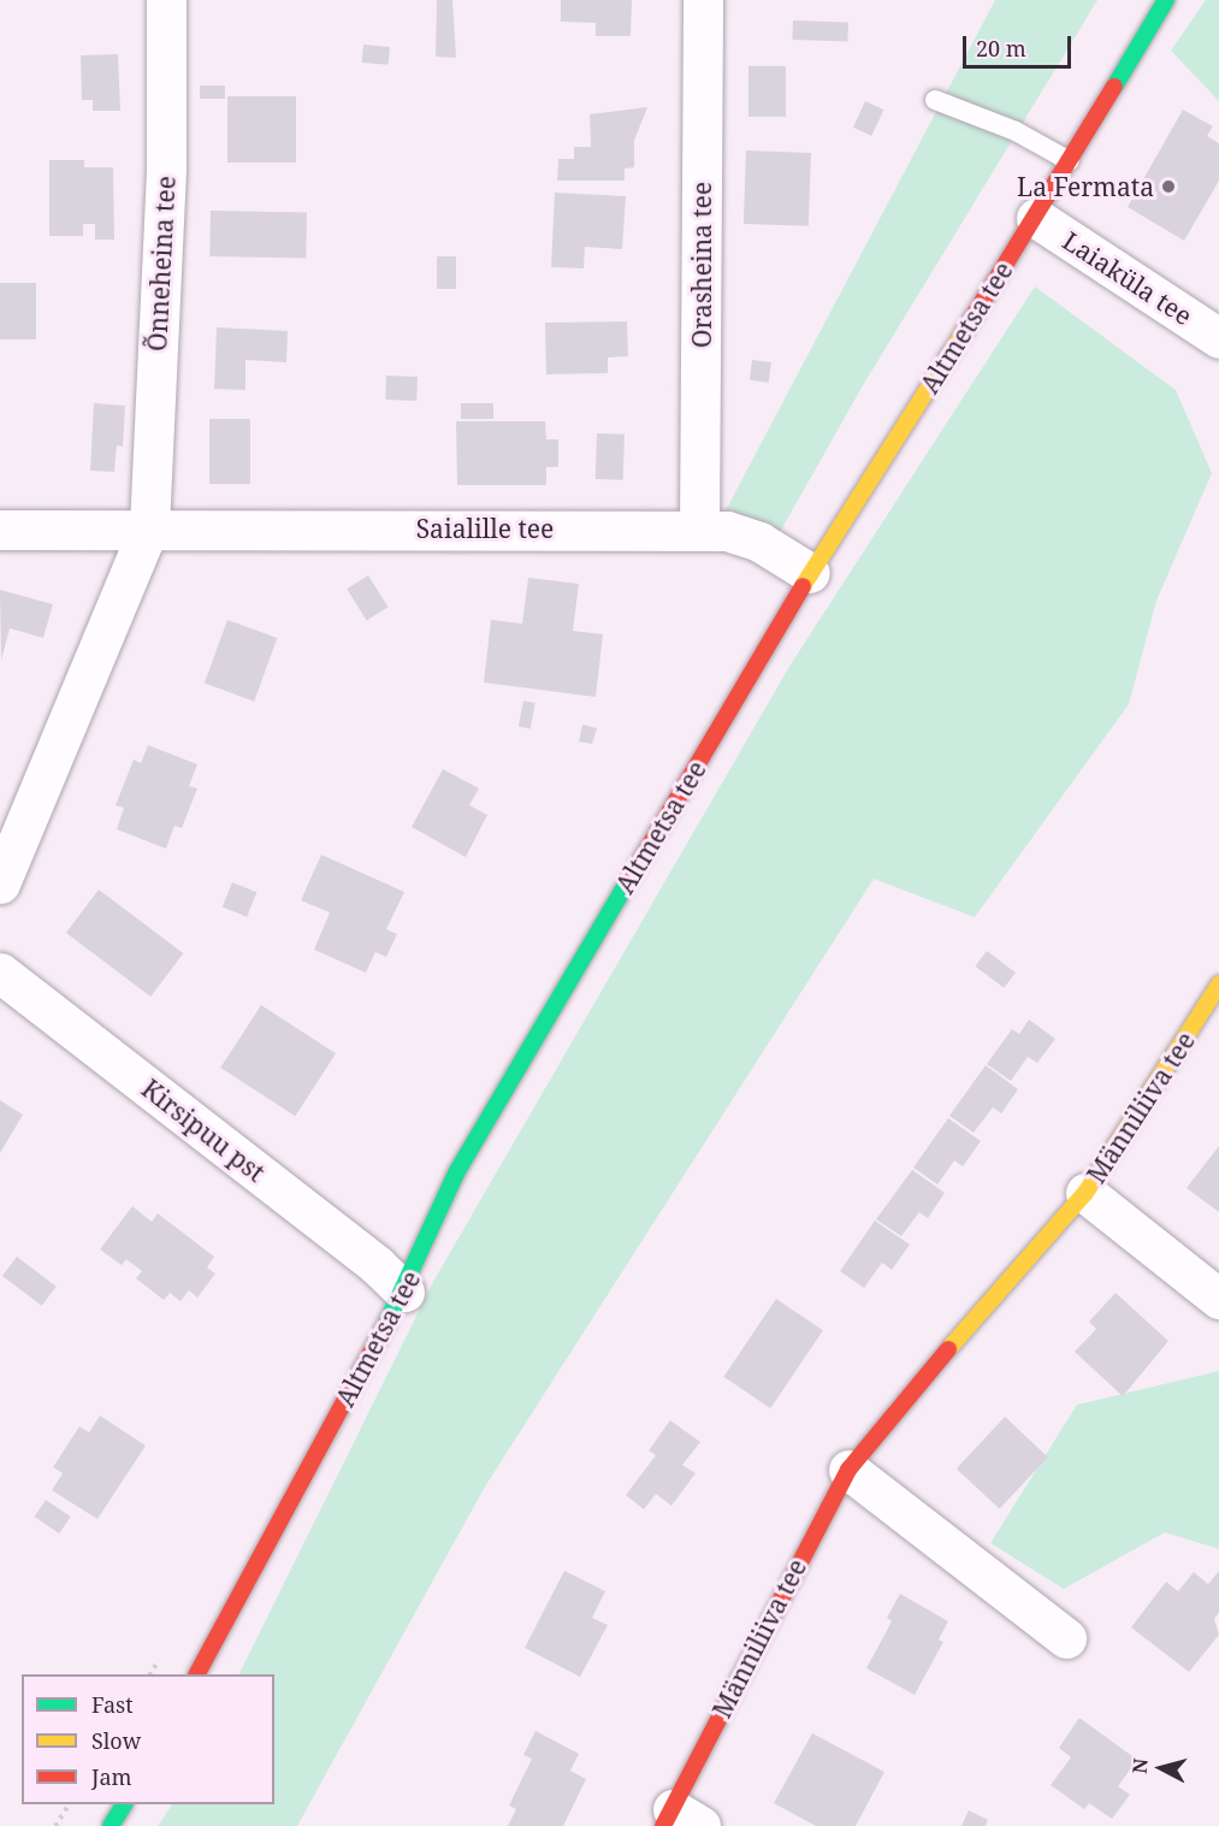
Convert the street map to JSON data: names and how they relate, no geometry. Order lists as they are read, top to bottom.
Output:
{
  "streets": {
    "street": [
      "Õnneheina tee",
      "Orasheina tee",
      "Laiaküla tee",
      "Altmetsa tee",
      "Saialille tee",
      "Männiliiva tee",
      "Kirsipuu pst"
    ]
  },
  "crossings": [
    ["Õnneheina tee", "Saialille tee"],
    ["Orasheina tee", "Saialille tee"],
    ["Laiaküla tee", "Altmetsa tee"],
    ["Altmetsa tee", "Saialille tee"],
    ["Altmetsa tee", "Kirsipuu pst"]
  ],
  "places": ["La Fermata"],
  "legend": ["Fast", "Slow", "Jam"],
  "scale_bar": "20 m",
  "north": "left"
}
